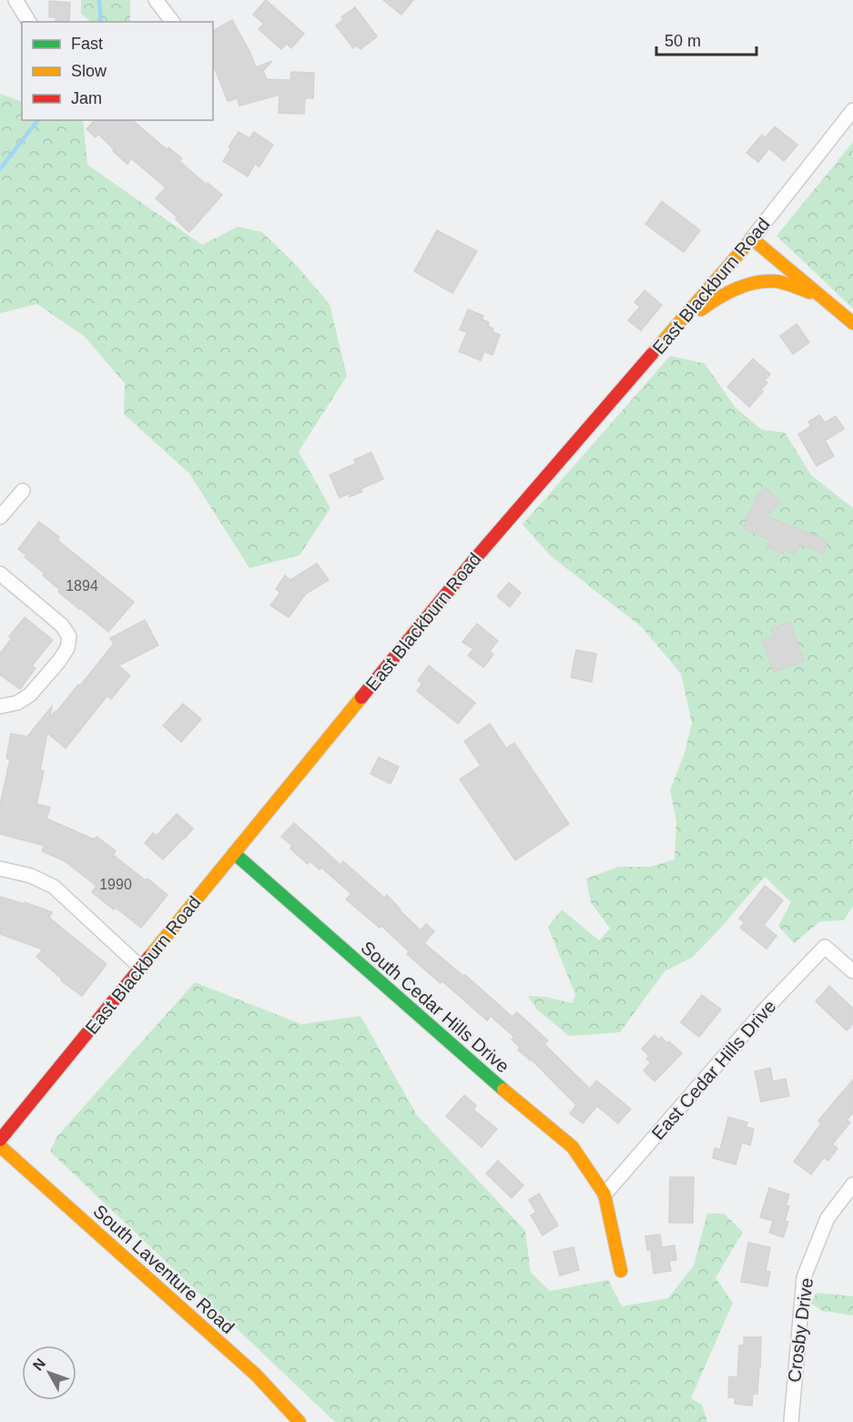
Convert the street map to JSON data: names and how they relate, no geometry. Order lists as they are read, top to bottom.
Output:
{
  "streets": {
    "street": [
      "East Blackburn Road",
      "South Cedar Hills Drive",
      "East Cedar Hills Drive",
      "South Laventure Road",
      "Crosby Drive"
    ]
  },
  "crossings": [
    ["East Blackburn Road", "South Cedar Hills Drive"],
    ["South Cedar Hills Drive", "East Cedar Hills Drive"]
  ],
  "house_numbers": ["1894", "1990"],
  "legend": ["Fast", "Slow", "Jam"],
  "scale_bar": "50 m",
  "north": "top left"
}
